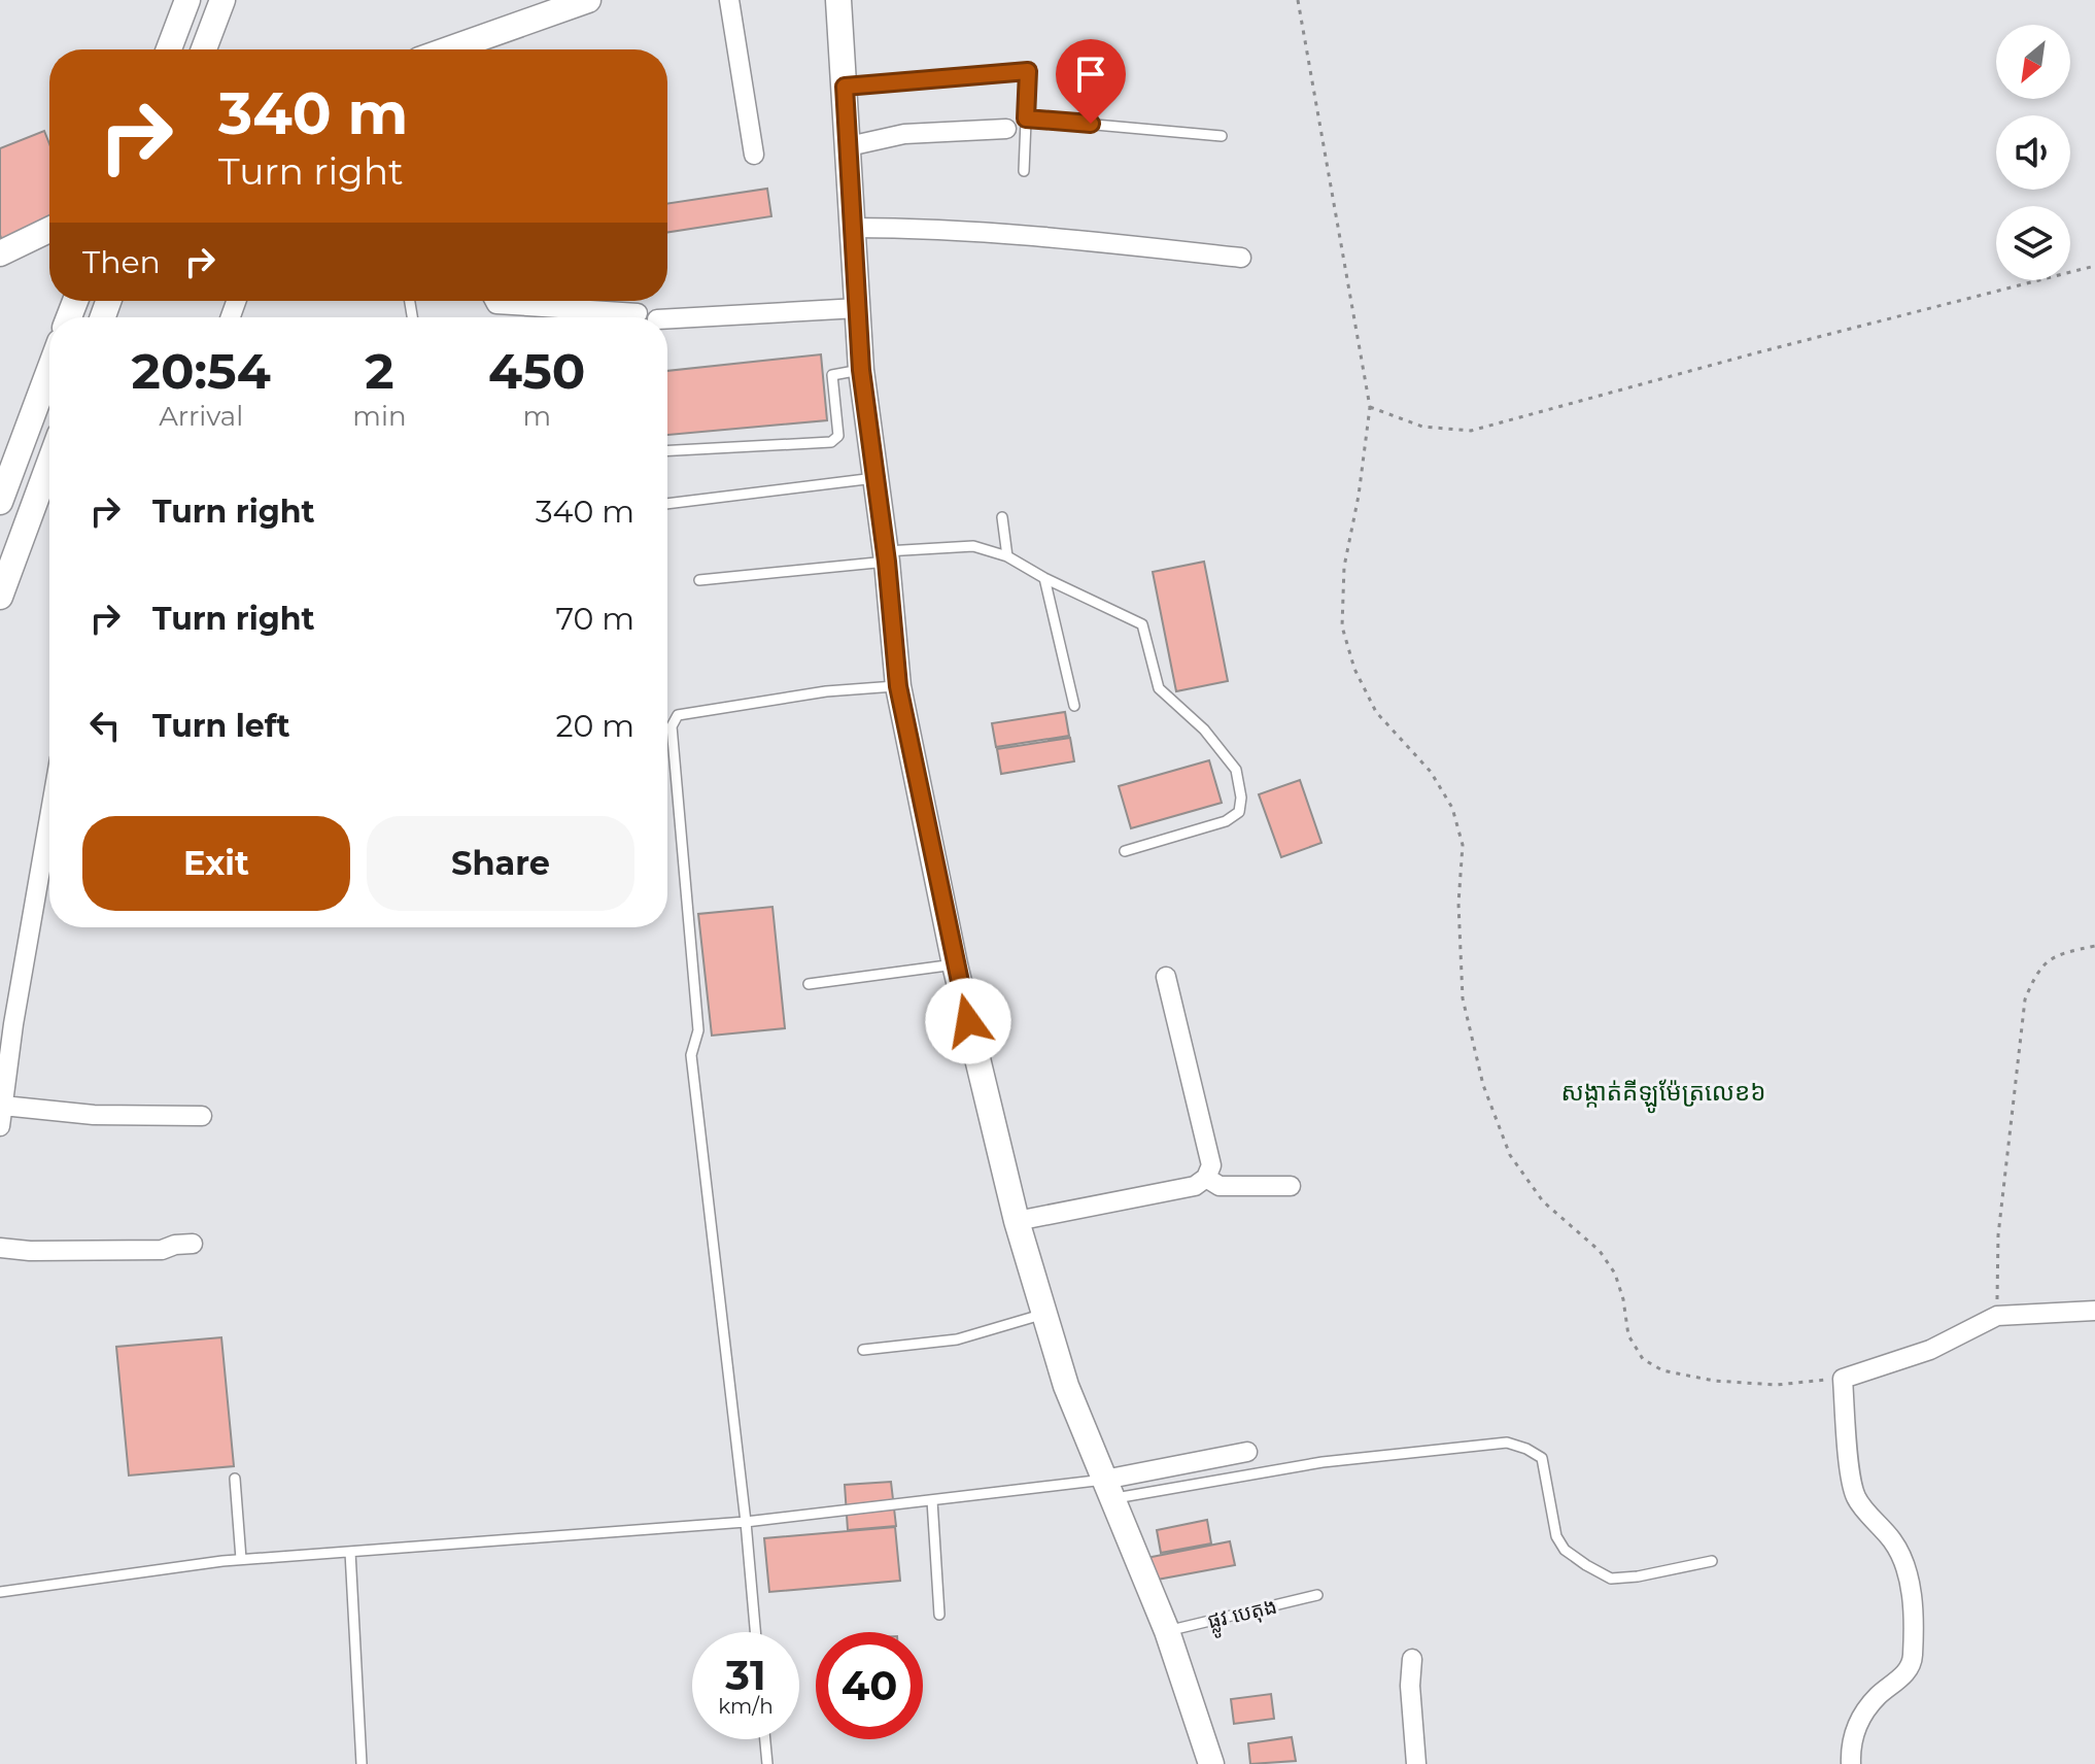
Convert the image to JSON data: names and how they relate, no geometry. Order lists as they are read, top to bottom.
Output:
{
  "streets": {
    "lane": ["ផ្លូវ បេតុង"]
  },
  "districts": ["សង្កាត់គីឡូម៉ែត្រលេខ៦"],
  "north": "bottom left",
  "page": {
    "turn": ["340 m", "Turn right"],
    "then": "Then",
    "eta": [
      "20:54",
      "Arrival",
      "2",
      "min",
      "450",
      "m"
    ],
    "list": [
      {
        "name": "Turn right",
        "value": "340 m"
      },
      {
        "name": "Turn right",
        "value": "70 m"
      },
      {
        "name": "Turn left",
        "value": "20 m"
      }
    ],
    "buttons": ["Exit", "Share"],
    "speed": "31 km/h",
    "limit": "40"
  }
}
